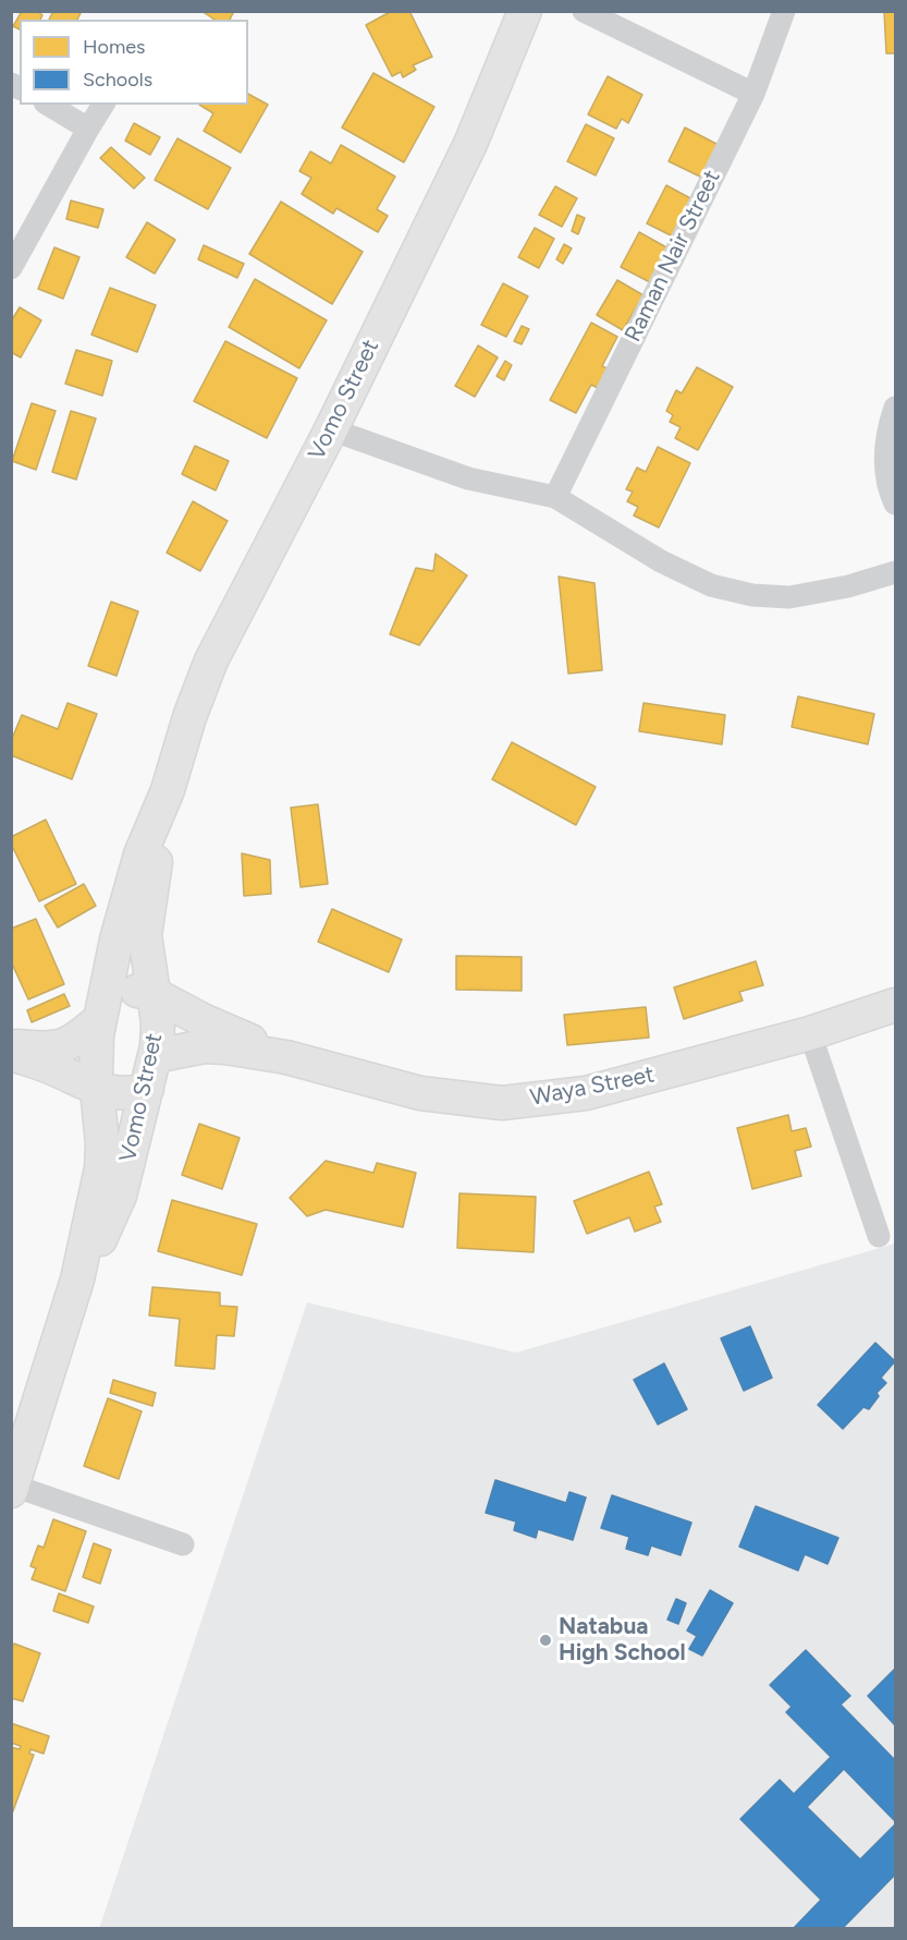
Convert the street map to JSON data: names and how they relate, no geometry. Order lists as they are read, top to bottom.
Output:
{
  "streets": {
    "main road": ["Vomo Street", "Waya Street"],
    "street": ["Raman Nair Street"]
  },
  "crossings": [
    ["Vomo Street", "Waya Street"]
  ],
  "places": ["Natabua High School"],
  "legend": ["Homes", "Schools"]
}
